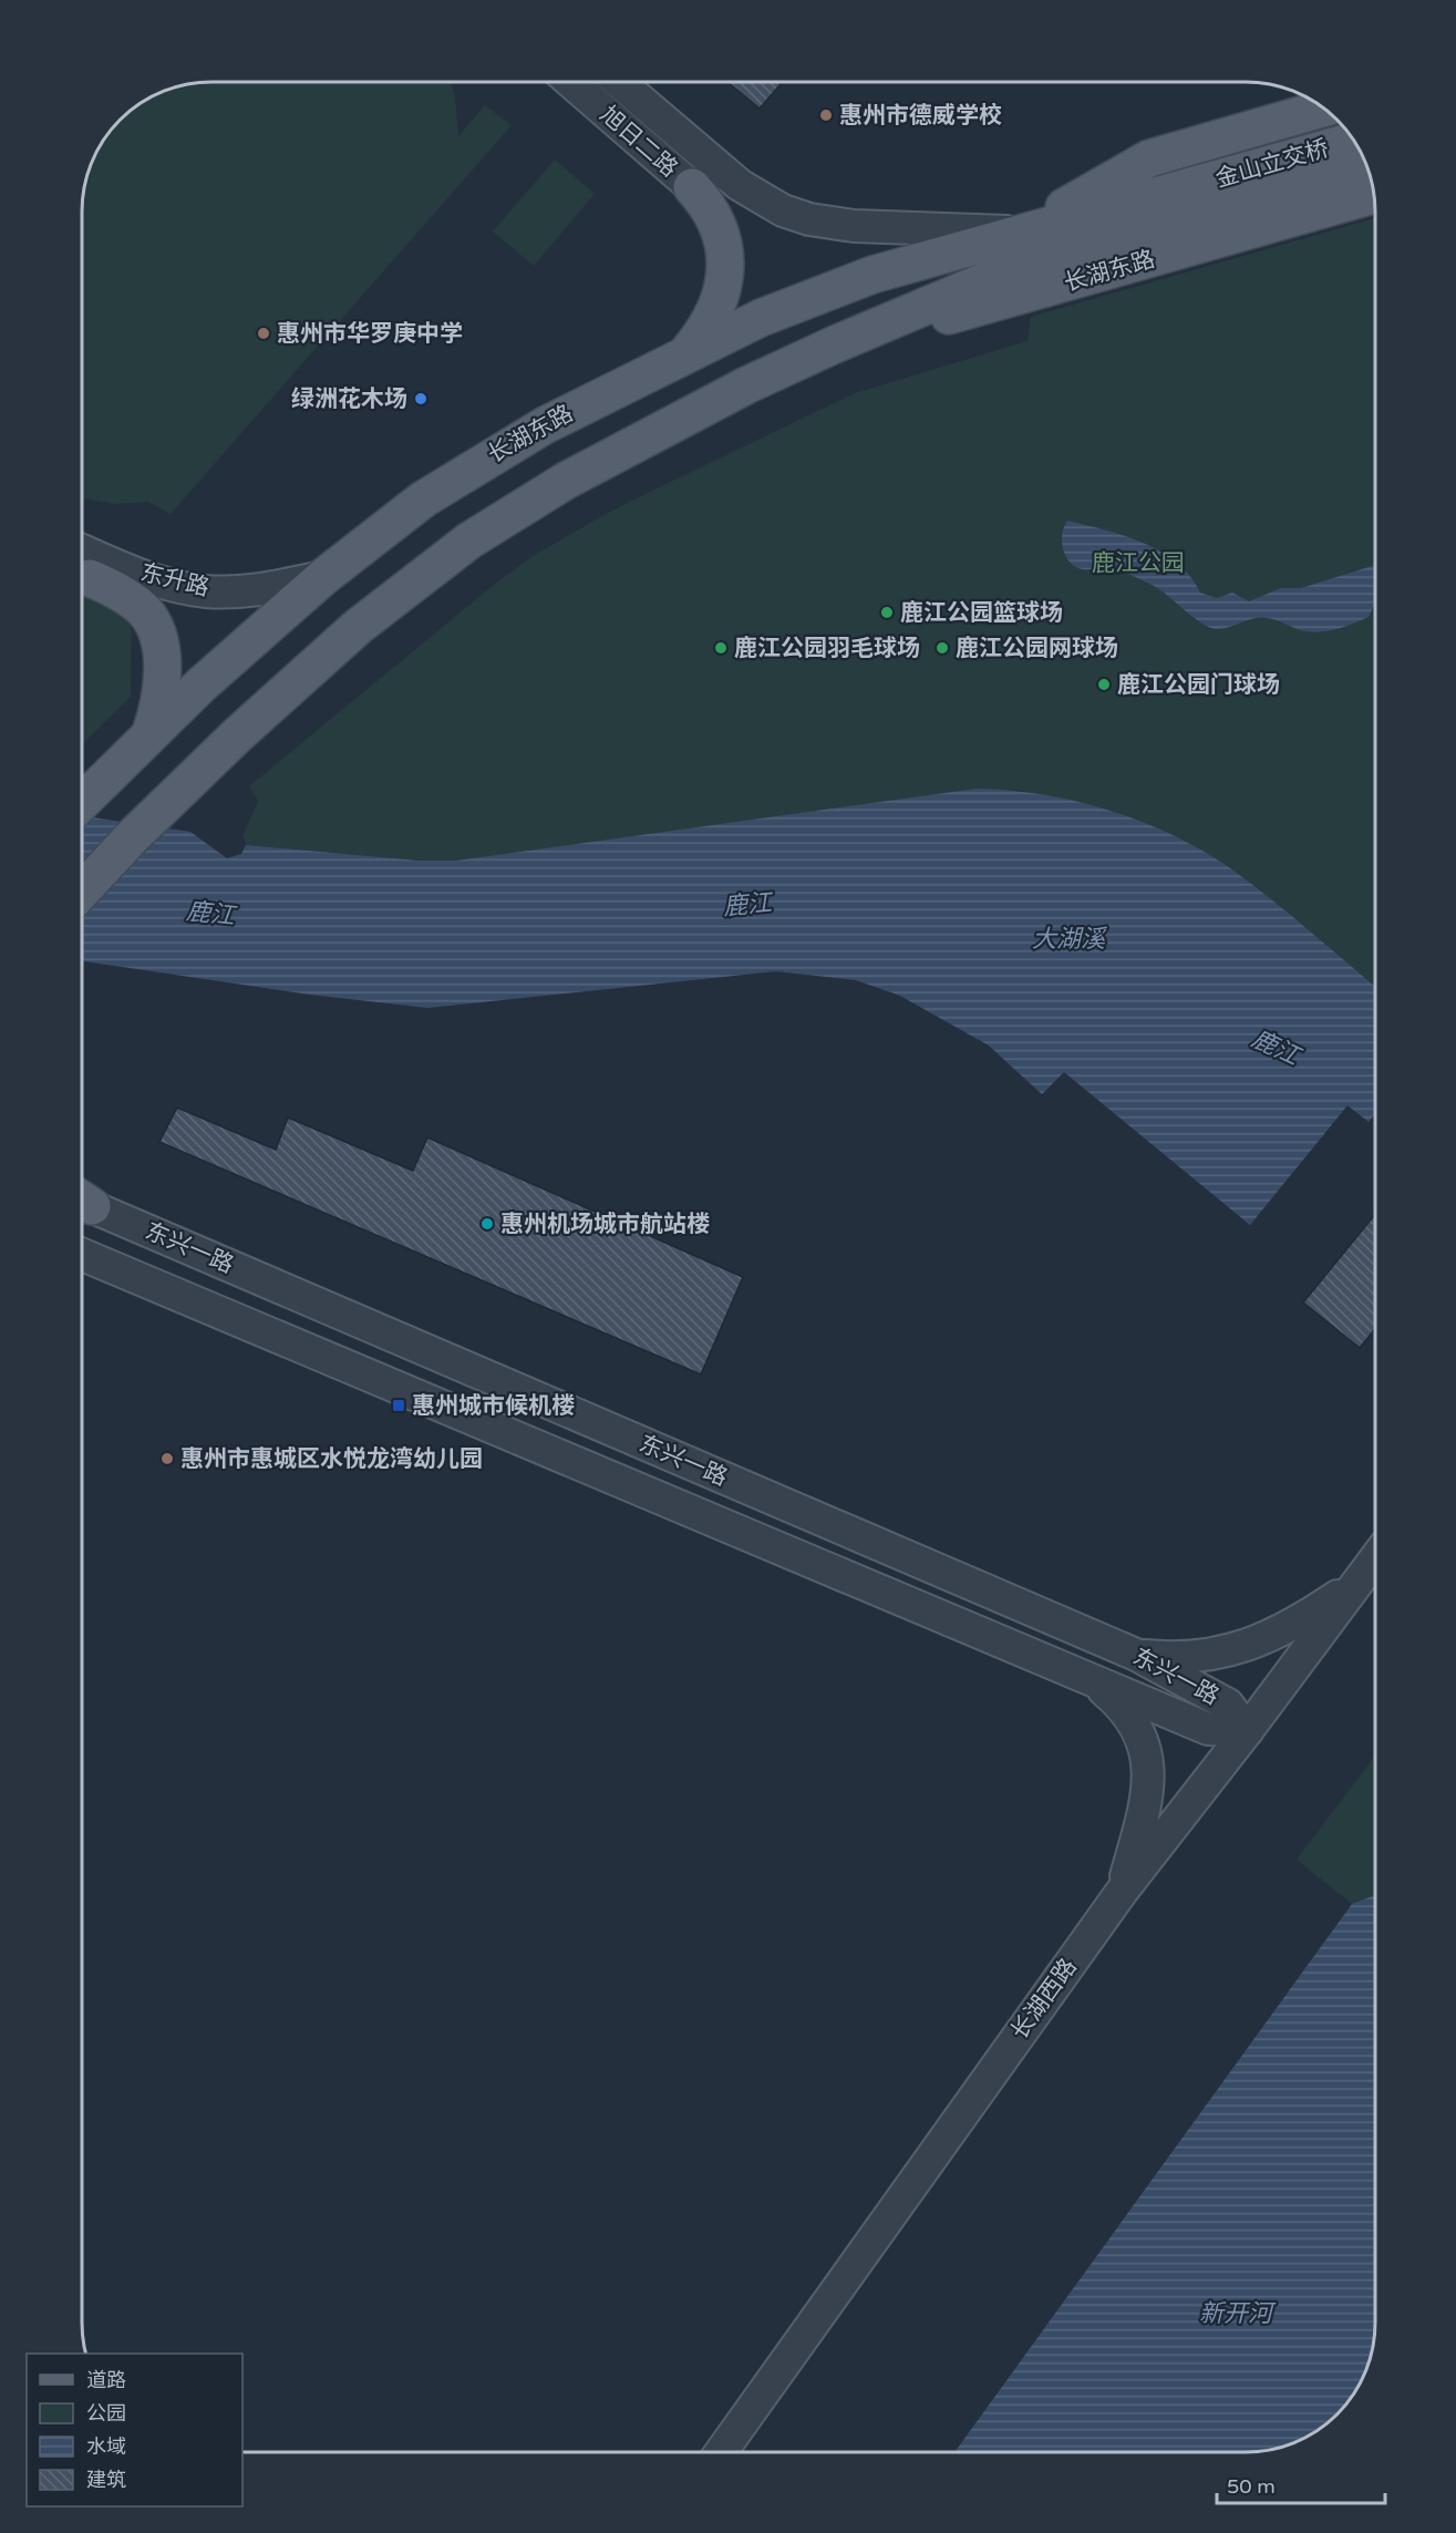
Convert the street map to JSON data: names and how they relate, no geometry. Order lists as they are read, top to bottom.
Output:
{
  "streets": {
    "main road": ["金山立交桥", "长湖东路"],
    "street": [
      "旭日二路",
      "东升路",
      "东兴一路",
      "长湖西路"
    ]
  },
  "crossings": [
    ["旭日二路", "长湖东路"],
    ["金山立交桥", "长湖东路"],
    ["长湖东路", "东升路"],
    ["东兴一路", "长湖西路"]
  ],
  "water": ["鹿江", "大湖溪", "新开河"],
  "parks": ["鹿江公园"],
  "places": {
    "other": [
      "惠州市德威学校",
      "惠州市华罗庚中学",
      "绿洲花木场",
      "鹿江公园篮球场",
      "鹿江公园羽毛球场",
      "鹿江公园网球场",
      "鹿江公园门球场",
      "惠州机场城市航站楼",
      "惠州市惠城区水悦龙湾幼儿园"
    ],
    "transit": ["惠州城市候机楼"]
  },
  "legend": [
    "道路",
    "公园",
    "水域",
    "建筑"
  ],
  "scale_bar": "50 m"
}
